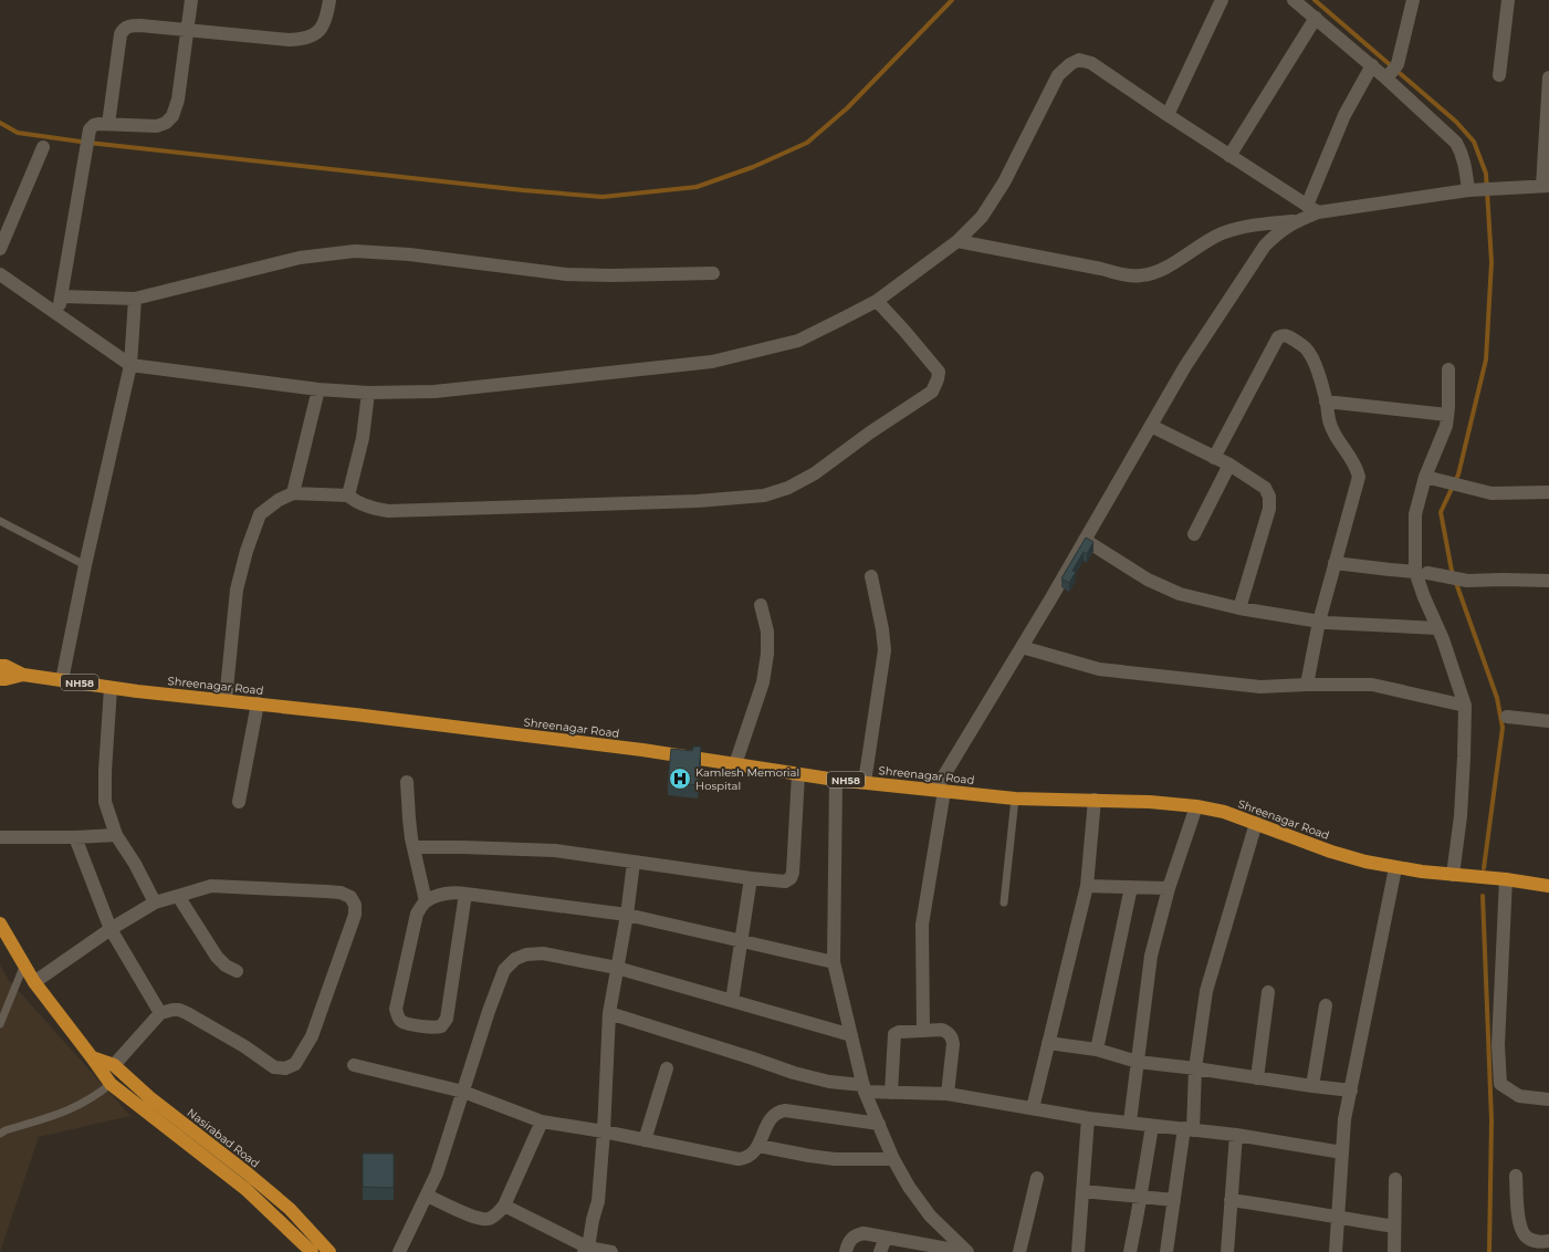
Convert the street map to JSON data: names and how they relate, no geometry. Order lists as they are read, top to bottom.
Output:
{
  "streets": {
    "highway": ["NH58", "Shreenagar Road", "Nasirabad Road"]
  },
  "crossings": [
    ["NH58", "Shreenagar Road"]
  ],
  "places": {
    "hospital": ["Kamlesh Memorial Hospital"]
  }
}
